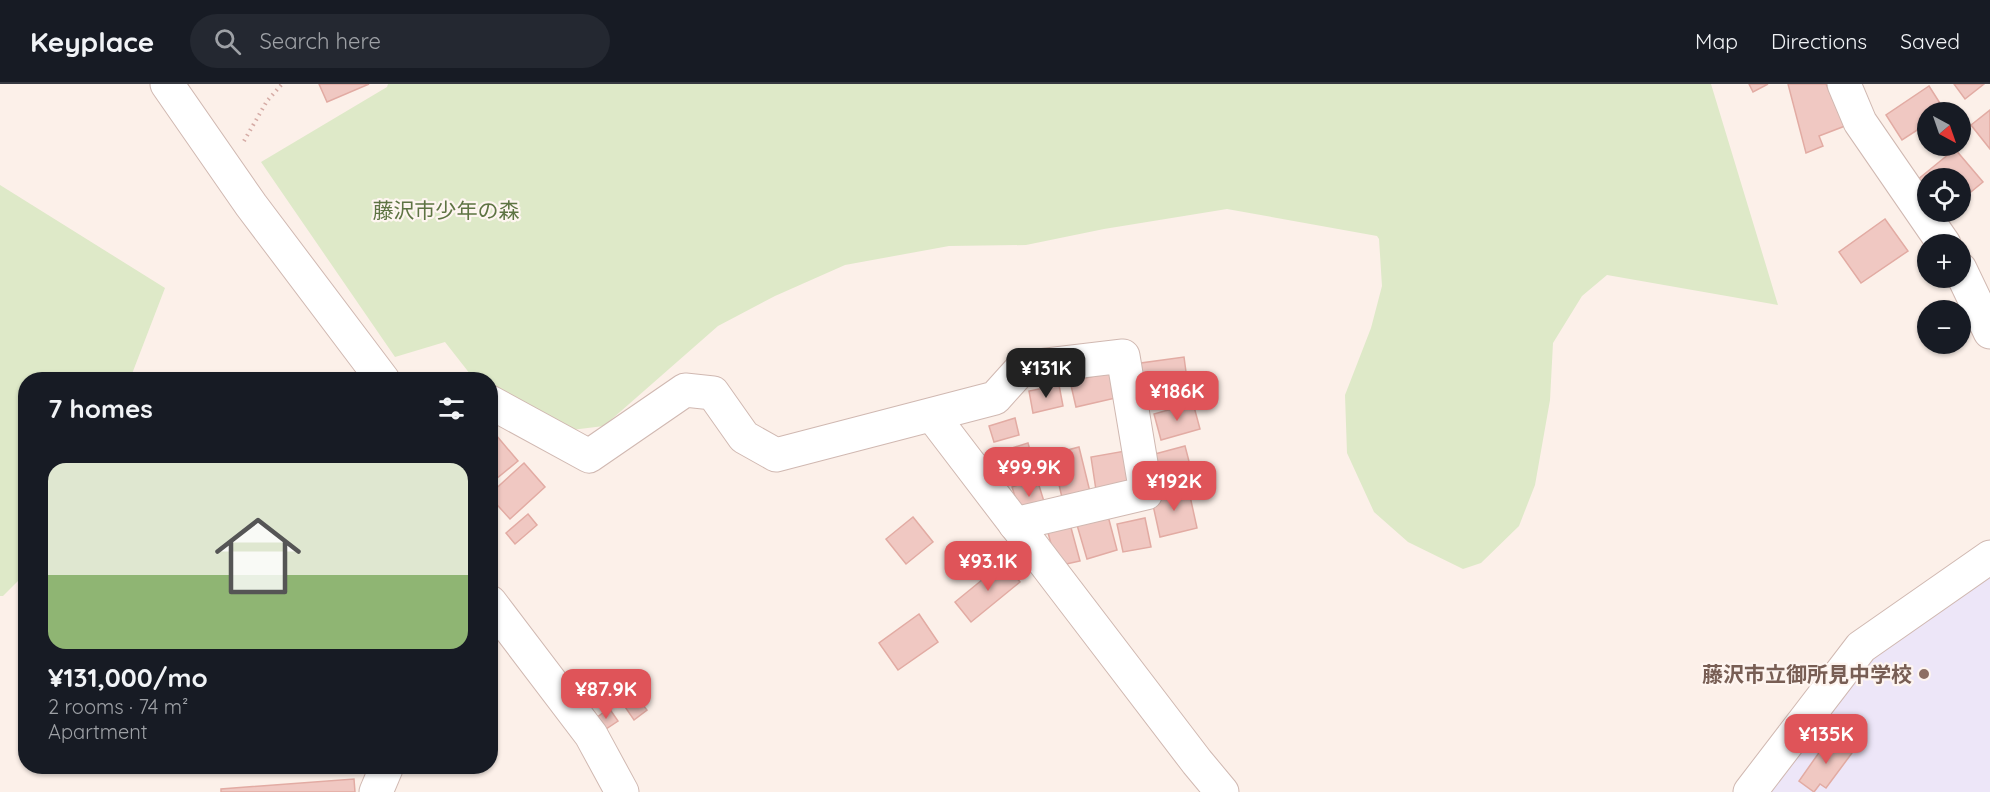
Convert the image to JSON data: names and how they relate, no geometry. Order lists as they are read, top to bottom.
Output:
{
  "parks": ["藤沢市少年の森"],
  "places": ["藤沢市立御所見中学校"],
  "north": "bottom right",
  "page": {
    "header": "Keyplace",
    "search": "Search here",
    "nav": ["Map", "Directions", "Saved"],
    "map_buttons": ["+", "−"],
    "price": [
      "¥131K",
      "¥186K",
      "¥99.9K",
      "¥192K",
      "¥93.1K",
      "¥87.9K",
      "¥135K"
    ],
    "heading": "7 homes",
    "list": [
      {
        "name": "¥131,000/mo",
        "note": "2 rooms · 74 m² · Apartment"
      }
    ]
  }
}
